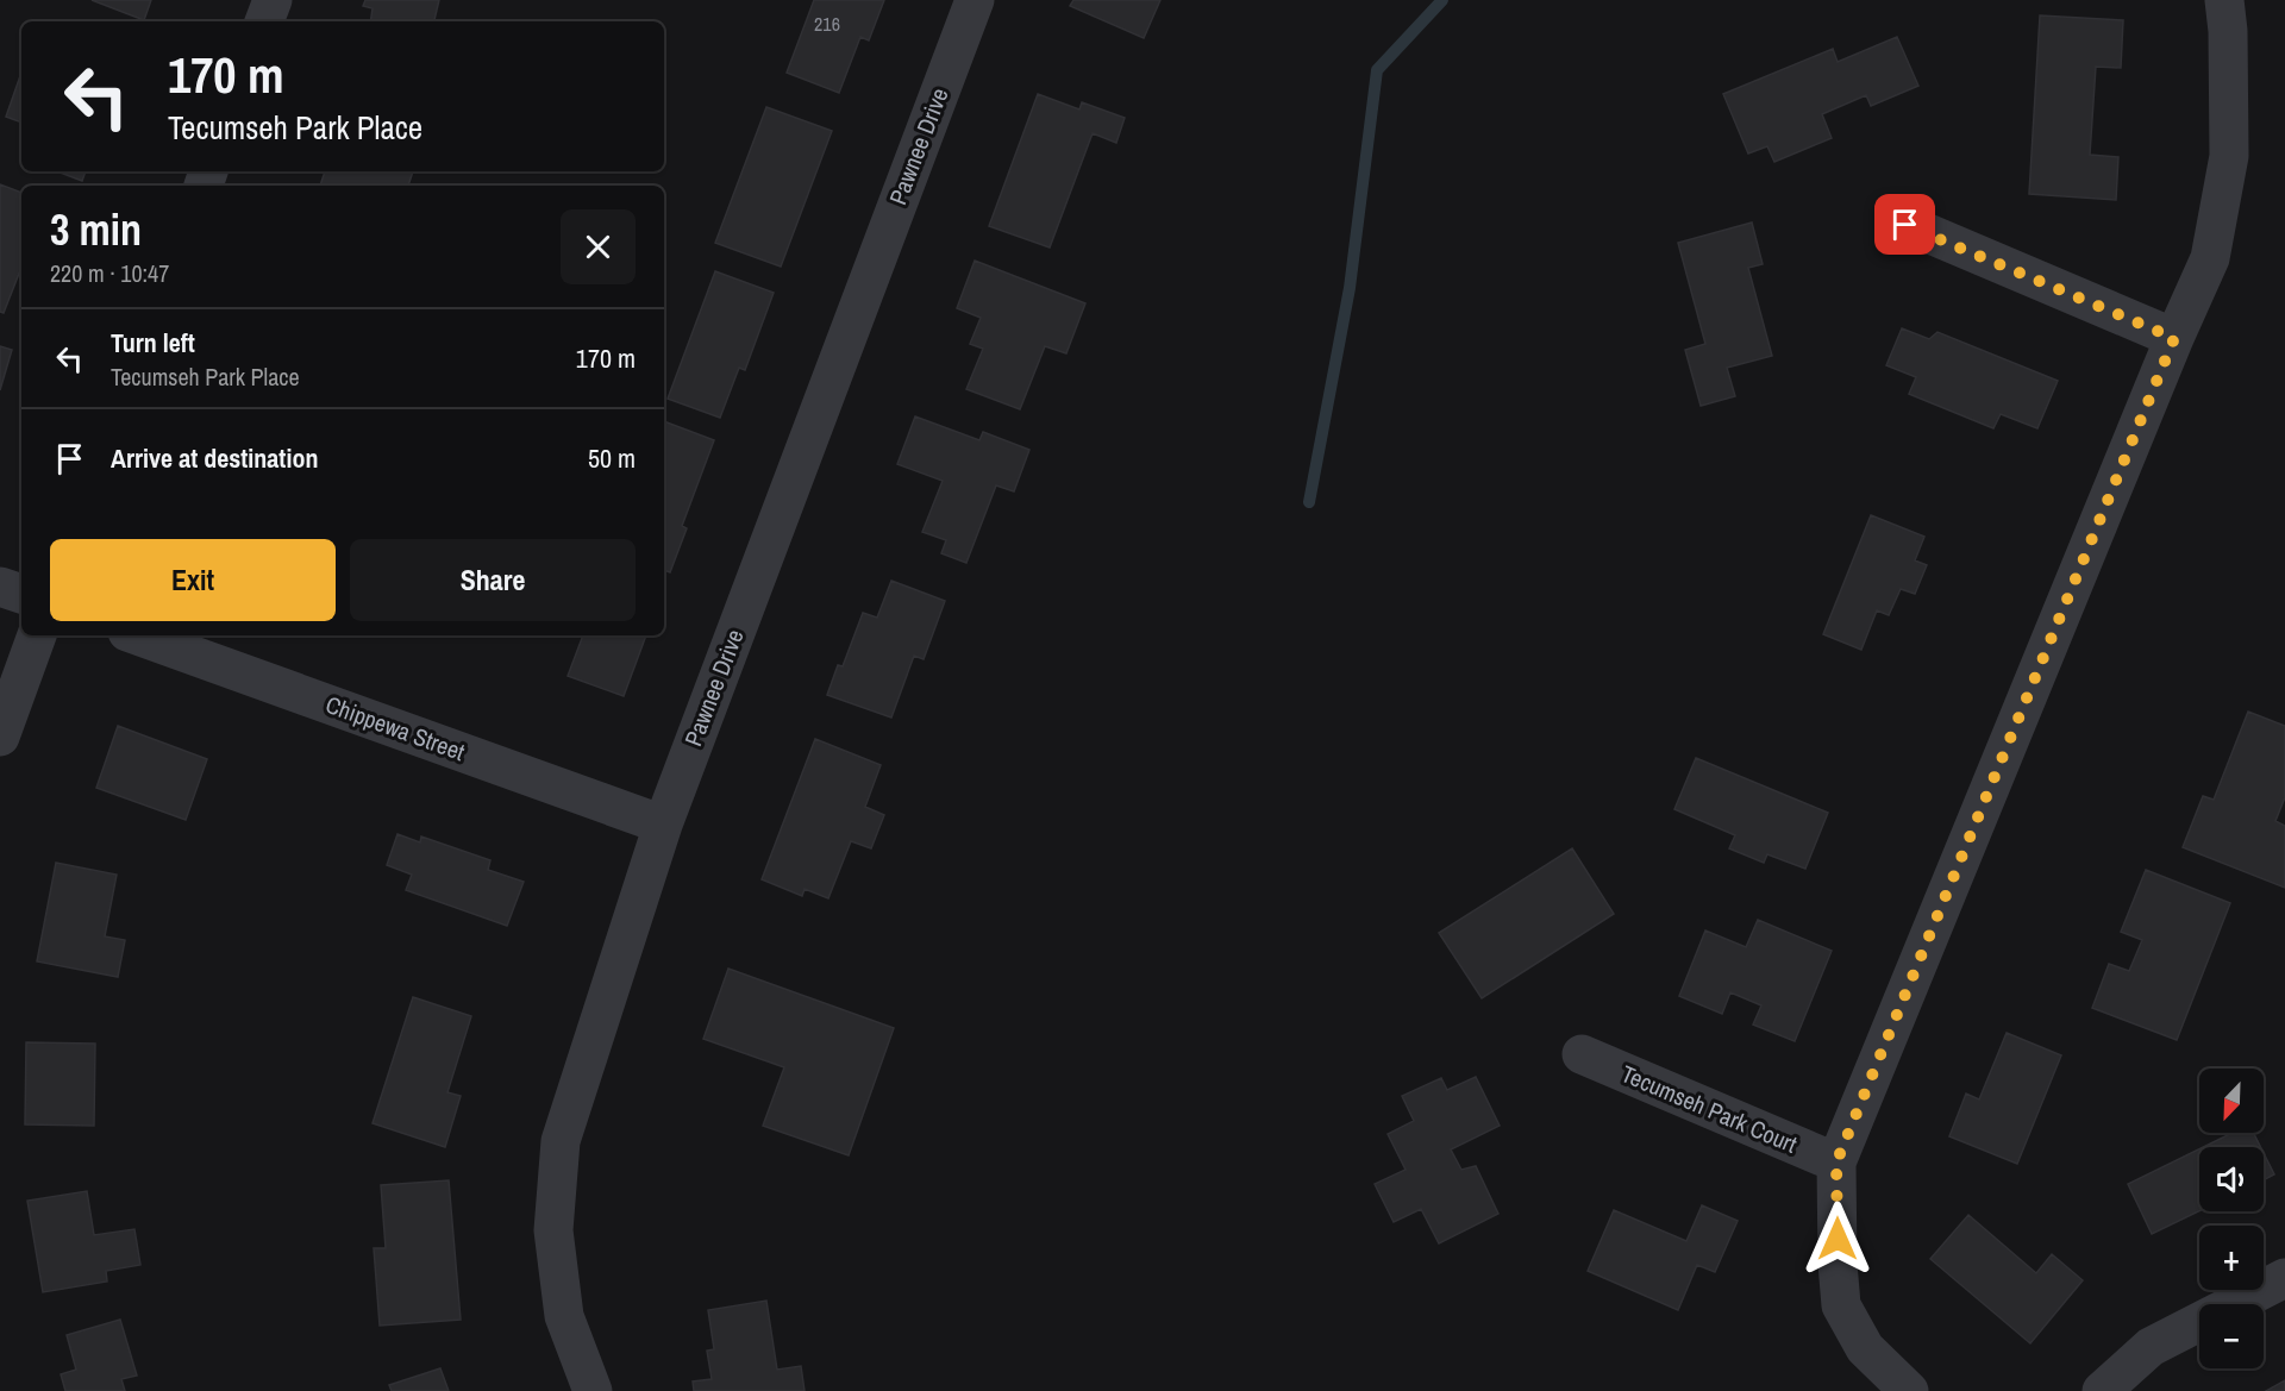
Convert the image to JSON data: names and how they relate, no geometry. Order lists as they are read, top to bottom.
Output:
{
  "streets": {
    "street": ["Pawnee Drive", "Chippewa Street", "Tecumseh Park Court"]
  },
  "crossings": [
    ["Pawnee Drive", "Chippewa Street"]
  ],
  "house_numbers": ["216"],
  "north": "bottom left",
  "page": {
    "turn": ["170 m", "Tecumseh Park Place"],
    "heading": ["3 min", "220 m · 10:47"],
    "list": [
      {
        "name": "Turn left",
        "note": "Tecumseh Park Place",
        "value": "170 m"
      },
      {
        "name": "Arrive at destination",
        "value": "50 m"
      }
    ],
    "buttons": ["Exit", "Share"],
    "map_buttons": ["+", "−"]
  }
}
